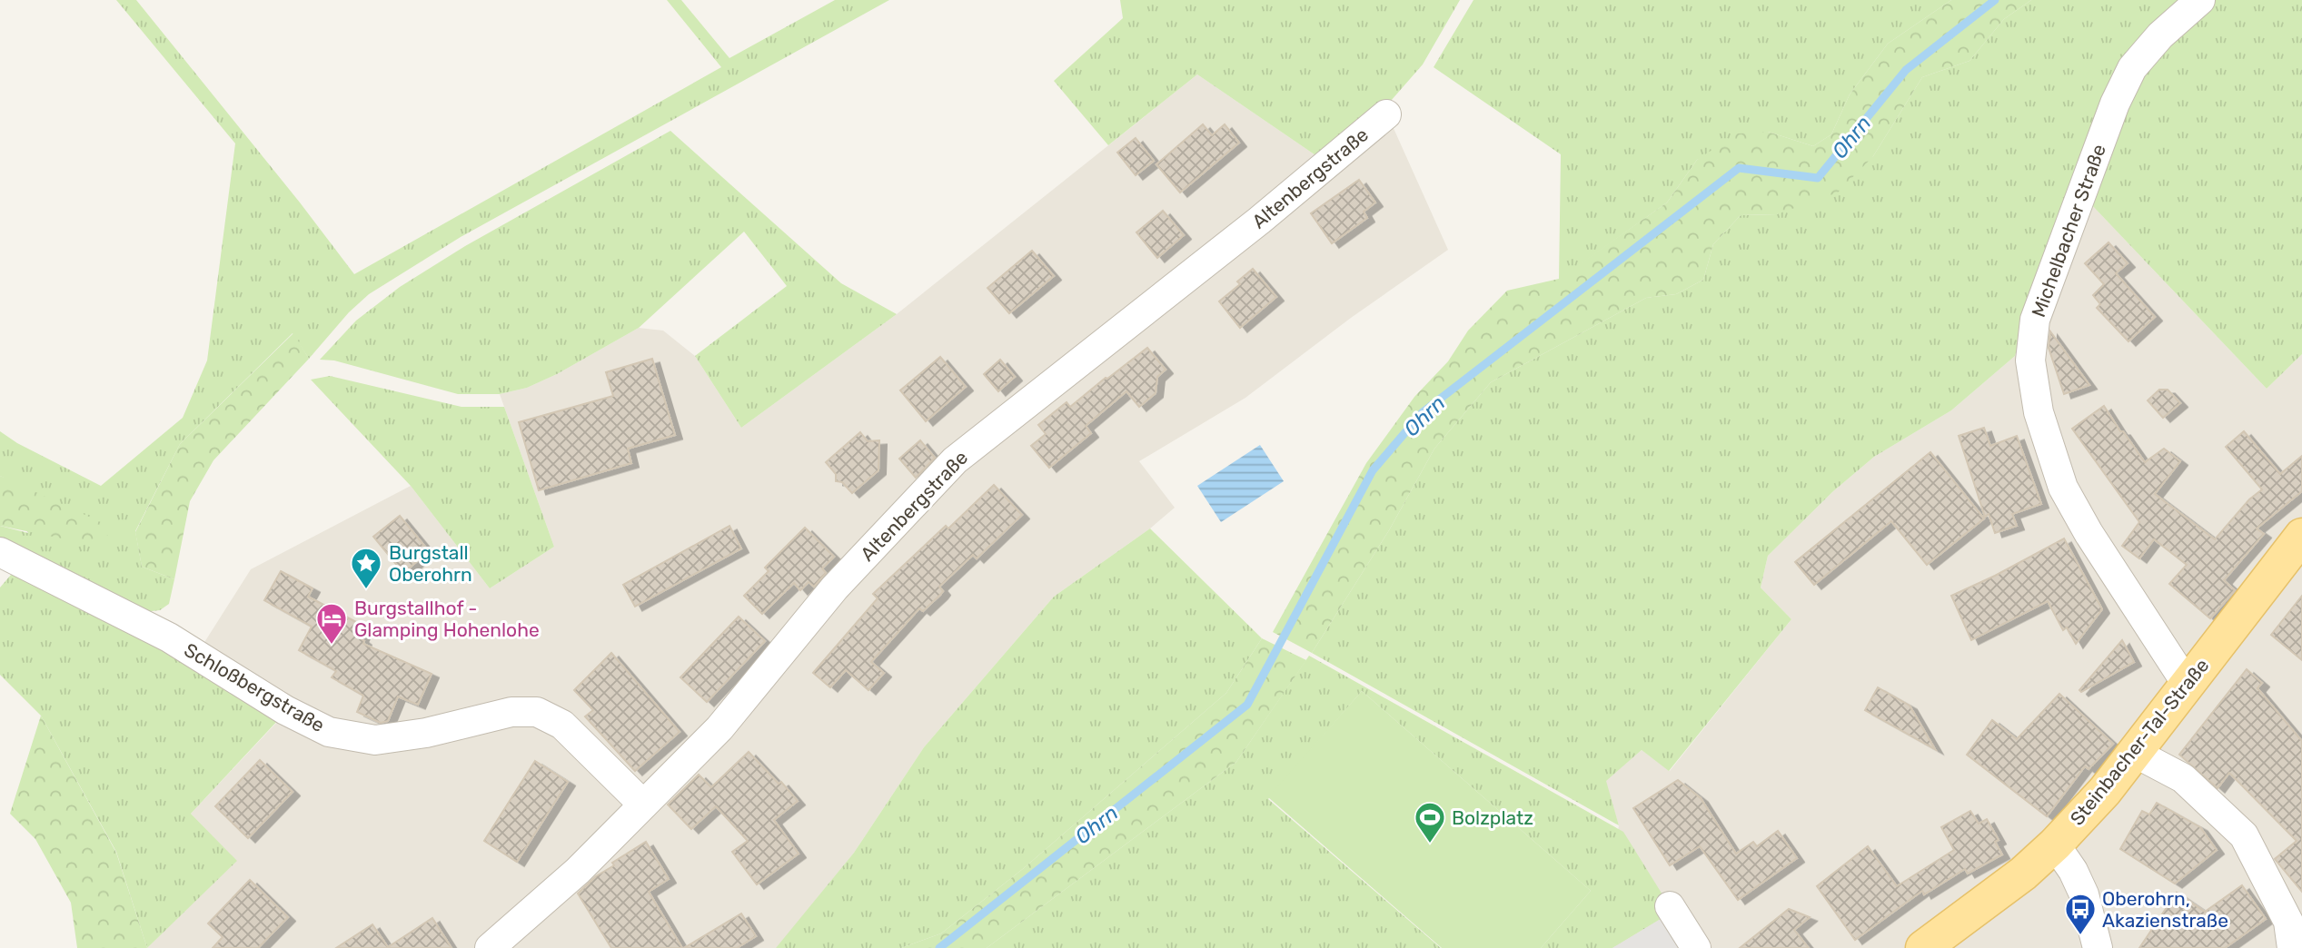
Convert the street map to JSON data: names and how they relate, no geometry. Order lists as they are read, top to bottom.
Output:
{
  "streets": {
    "main road": ["Steinbacher-Tal-Straße"],
    "street": ["Altenbergstraße", "Michelbacher Straße", "Schloßbergstraße"]
  },
  "crossings": [
    ["Altenbergstraße", "Schloßbergstraße"],
    ["Michelbacher Straße", "Steinbacher-Tal-Straße"]
  ],
  "water": ["Ohrn"],
  "places": {
    "place": ["Burgstall Oberohrn"],
    "hotel": ["Burgstallhof - Glamping Hohenlohe"],
    "sports": ["Bolzplatz"],
    "bus stop": ["Oberohrn, Akazienstraße"]
  }
}
